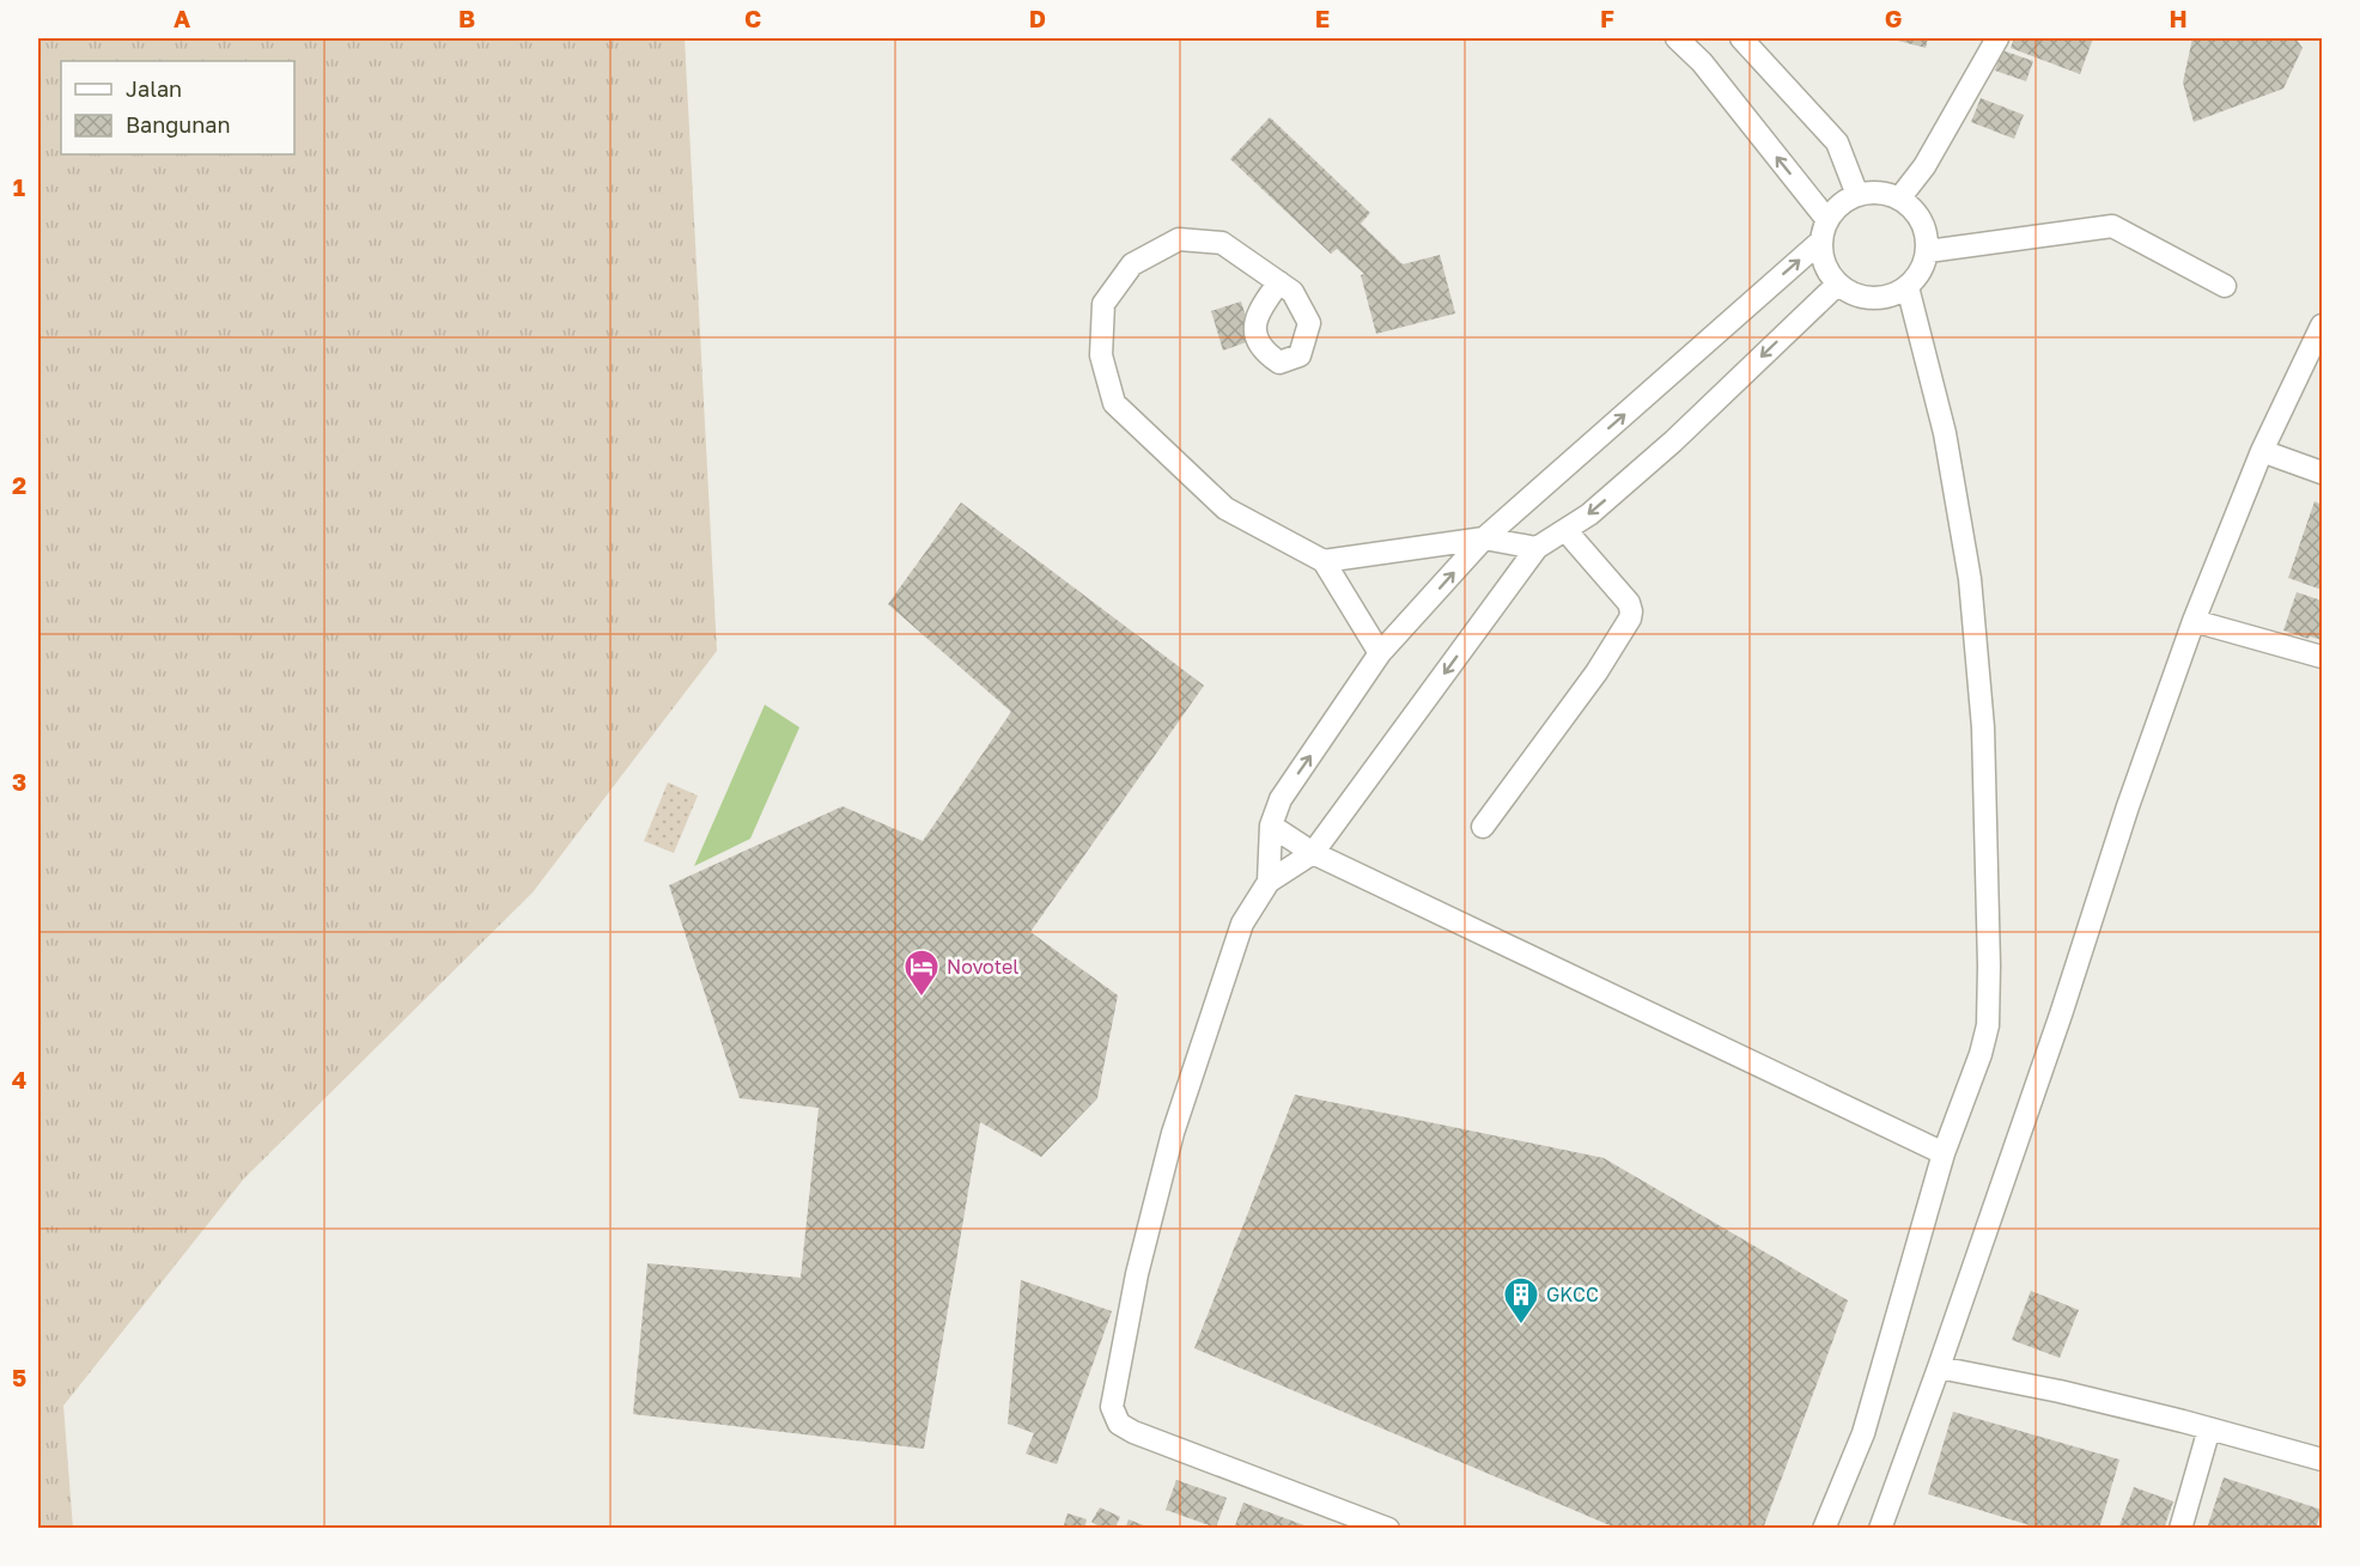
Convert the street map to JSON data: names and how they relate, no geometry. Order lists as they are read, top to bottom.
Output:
{
  "places": {
    "hotel": ["Novotel"],
    "building": ["GKCC"]
  },
  "legend": ["Jalan", "Bangunan"],
  "grid": {
    "columns": [
      "A",
      "B",
      "C",
      "D",
      "E",
      "F",
      "G",
      "H"
    ],
    "rows": [
      "1",
      "2",
      "3",
      "4",
      "5"
    ]
  }
}
